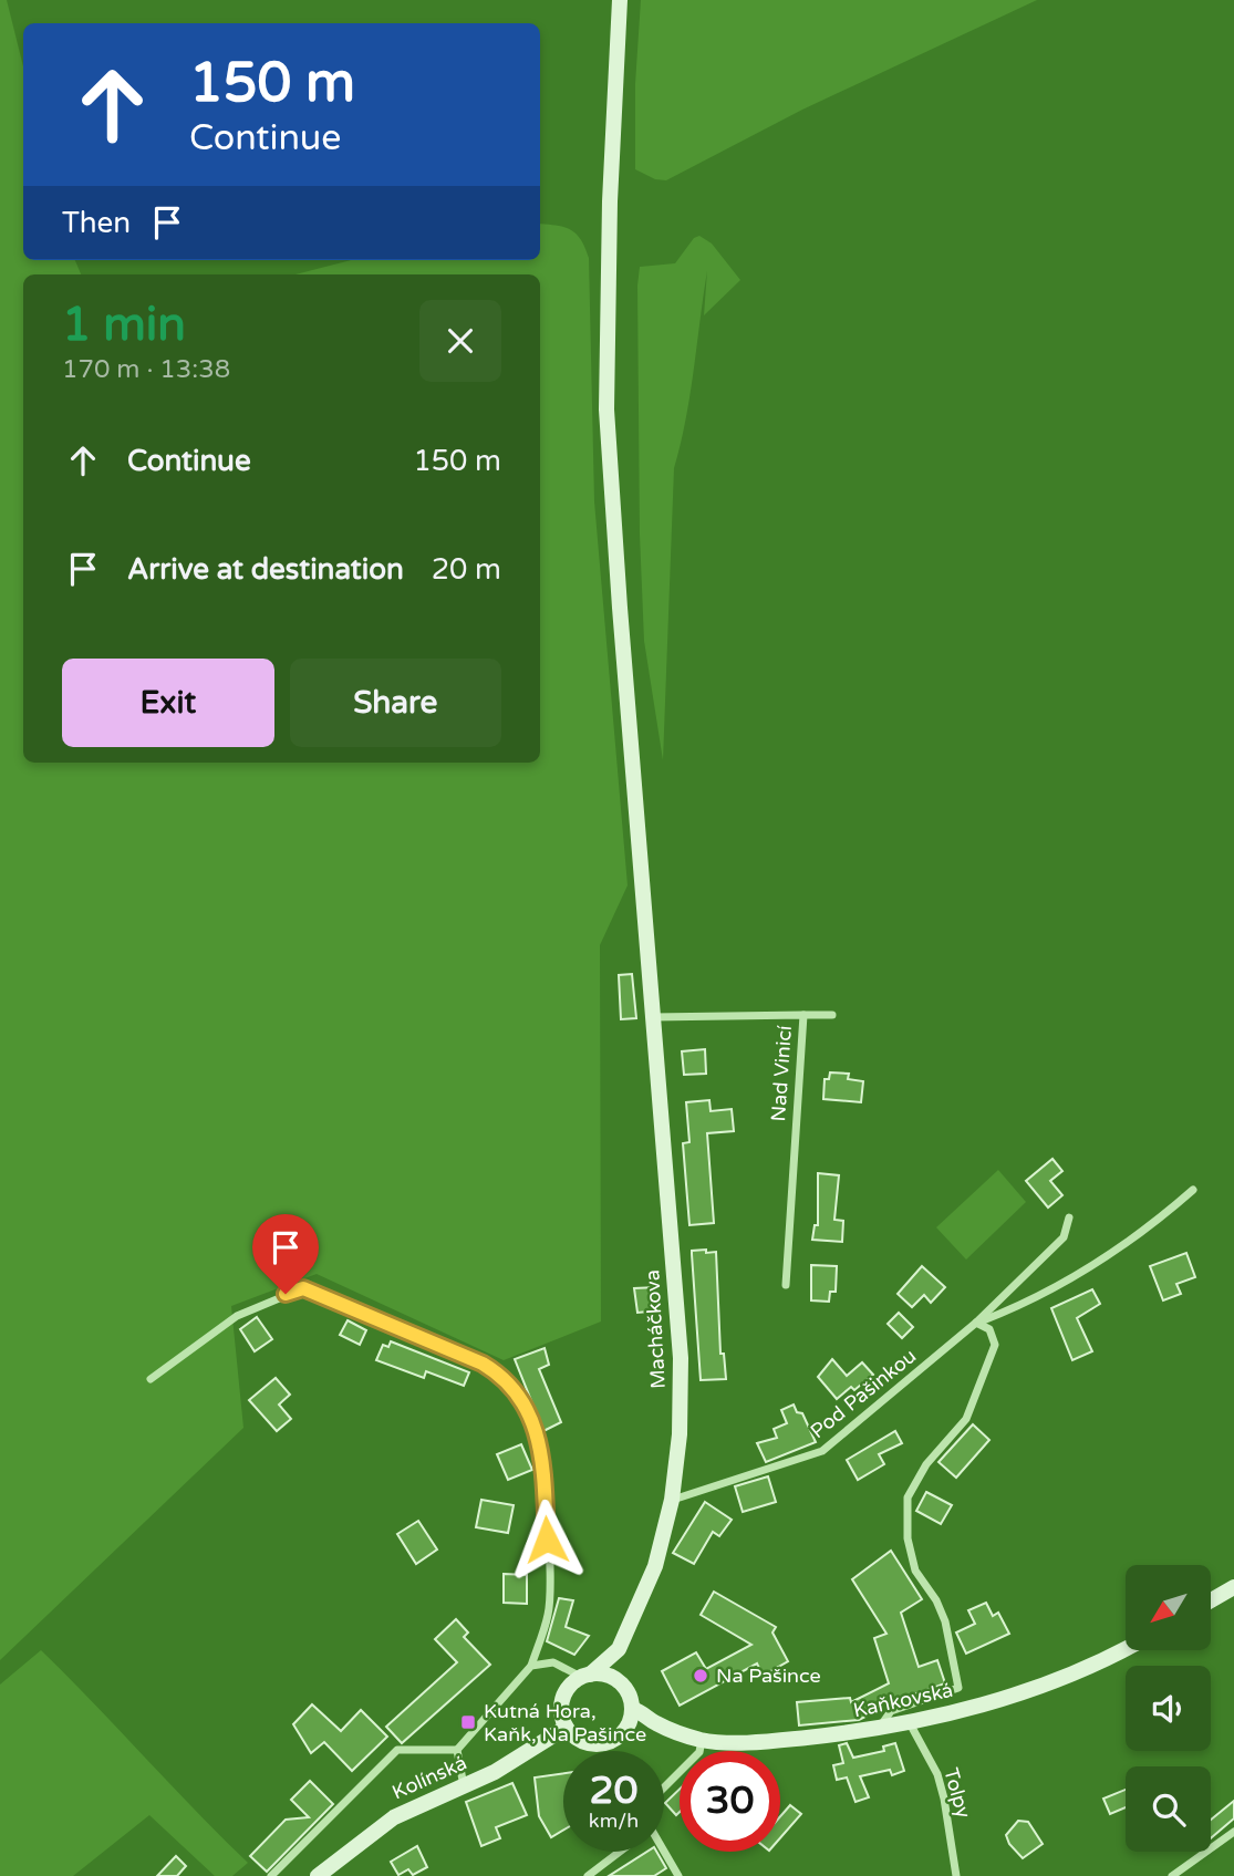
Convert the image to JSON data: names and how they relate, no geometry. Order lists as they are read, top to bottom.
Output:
{
  "streets": {
    "street": [
      "Nad Vinicí",
      "Macháčkova",
      "Pod Pašinkou",
      "Kaňkovská",
      "Kolínská",
      "Tolpy"
    ]
  },
  "crossings": [
    ["Nad Vinicí", "Macháčkova"],
    ["Macháčkova", "Pod Pašinkou"],
    ["Kaňkovská", "Kolínská"],
    ["Kaňkovská", "Tolpy"]
  ],
  "places": {
    "other": ["Na Pašince"],
    "transit": ["Kutná Hora, Kaňk, Na Pašince"]
  },
  "north": "bottom left",
  "page": {
    "turn": ["150 m", "Continue"],
    "then": "Then",
    "heading": ["1 min", "170 m · 13:38"],
    "list": [
      {
        "name": "Continue",
        "value": "150 m"
      },
      {
        "name": "Arrive at destination",
        "value": "20 m"
      }
    ],
    "buttons": ["Exit", "Share"],
    "speed": "20 km/h",
    "limit": "30"
  }
}
